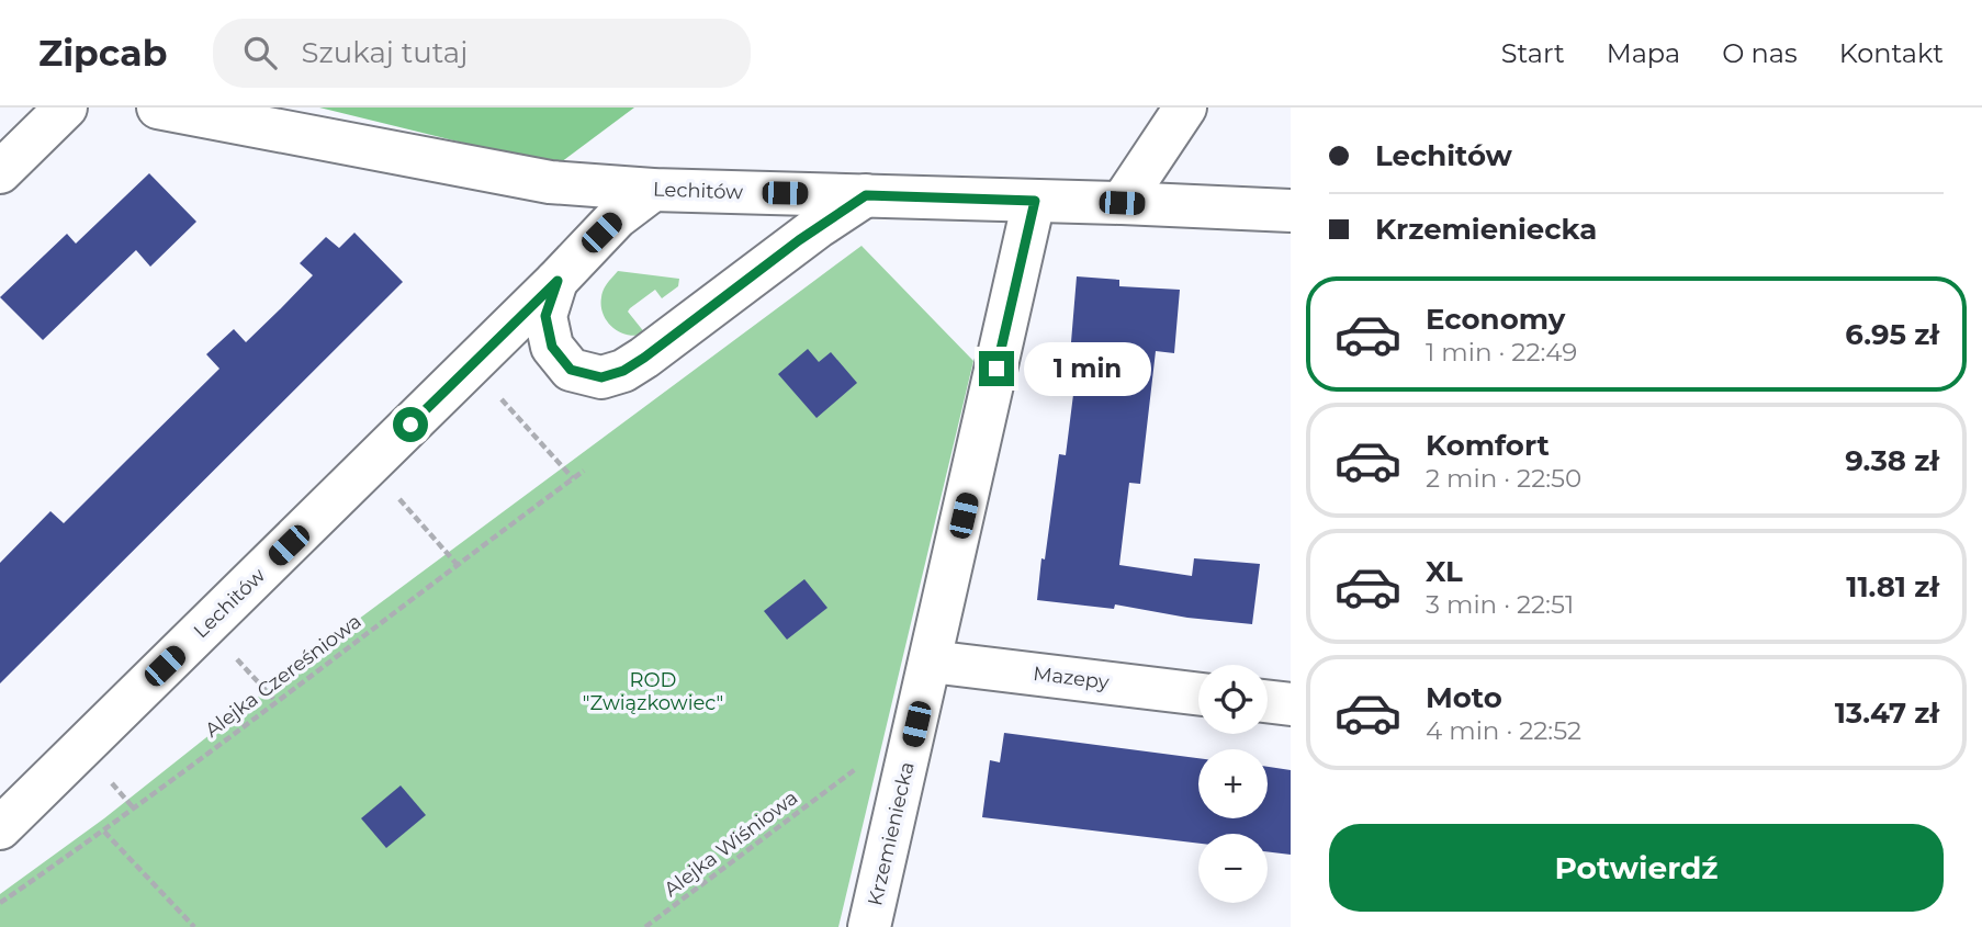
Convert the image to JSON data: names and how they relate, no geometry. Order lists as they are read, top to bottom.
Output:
{
  "streets": {
    "street": ["Lechitów", "Mazepy", "Krzemieniecka"],
    "path": ["Alejka Czereśniowa", "Alejka Wiśniowa"]
  },
  "crossings": [
    ["Lechitów", "Krzemieniecka"],
    ["Mazepy", "Krzemieniecka"]
  ],
  "parks": ["ROD \"Związkowiec\""],
  "page": {
    "header": "Zipcab",
    "search": "Szukaj tutaj",
    "nav": [
      "Start",
      "Mapa",
      "O nas",
      "Kontakt"
    ],
    "banner": ["Lechitów", "Krzemieniecka"],
    "list": [
      {
        "name": "Economy",
        "note": "1 min · 22:49",
        "value": "6.95 zł"
      },
      {
        "name": "Komfort",
        "note": "2 min · 22:50",
        "value": "9.38 zł"
      },
      {
        "name": "XL",
        "note": "3 min · 22:51",
        "value": "11.81 zł"
      },
      {
        "name": "Moto",
        "note": "4 min · 22:52",
        "value": "13.47 zł"
      }
    ],
    "bubble": "1 min",
    "map_buttons": ["+", "−"],
    "buttons": "Potwierdź"
  }
}
